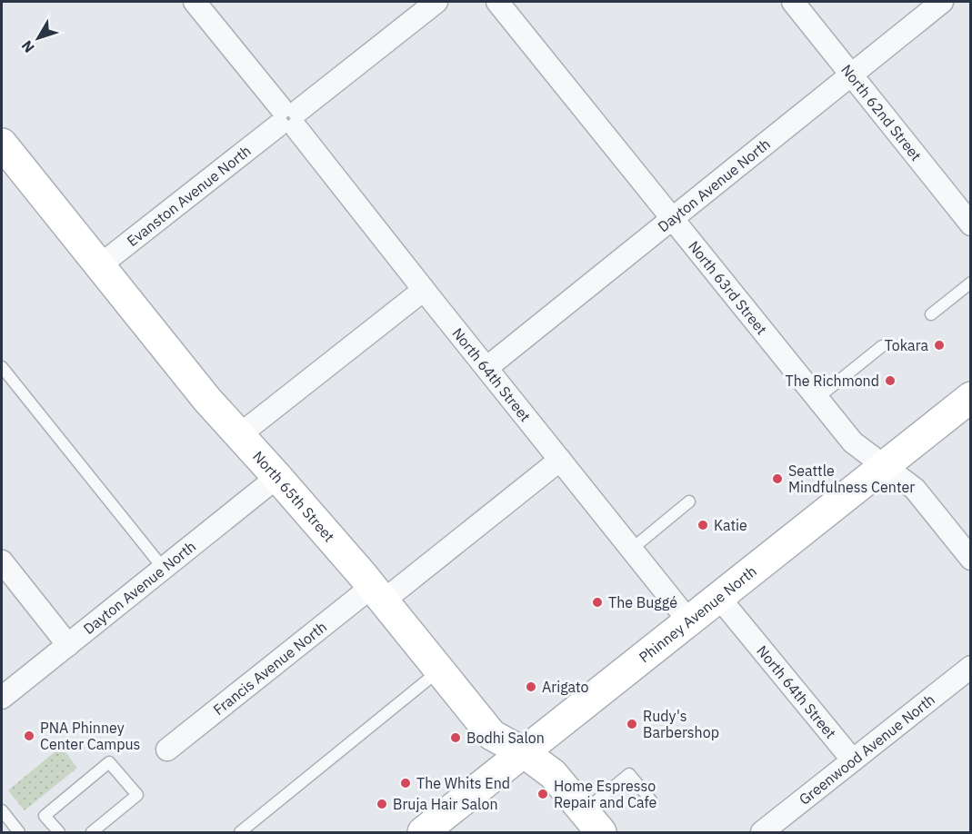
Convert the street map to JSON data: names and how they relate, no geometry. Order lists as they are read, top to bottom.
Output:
{
  "streets": {
    "street": [
      "North 62nd Street",
      "Dayton Avenue North",
      "Evanston Avenue North",
      "North 63rd Street",
      "North 64th Street",
      "North 65th Street",
      "Phinney Avenue North",
      "Francis Avenue North",
      "Greenwood Avenue North"
    ]
  },
  "crossings": [
    ["North 62nd Street", "Dayton Avenue North"],
    ["Dayton Avenue North", "North 63rd Street"],
    ["Dayton Avenue North", "North 64th Street"],
    ["Dayton Avenue North", "North 65th Street"],
    ["Evanston Avenue North", "North 64th Street"],
    ["Evanston Avenue North", "North 65th Street"],
    ["North 63rd Street", "Phinney Avenue North"],
    ["North 64th Street", "Phinney Avenue North"],
    ["North 64th Street", "Francis Avenue North"],
    ["North 64th Street", "Greenwood Avenue North"],
    ["North 65th Street", "Phinney Avenue North"],
    ["North 65th Street", "Francis Avenue North"]
  ],
  "places": [
    "Tokara",
    "The Richmond",
    "Seattle Mindfulness Center",
    "Katie",
    "The Buggé",
    "Arigato",
    "Rudy's Barbershop",
    "PNA Phinney Center Campus",
    "Bodhi Salon",
    "The Whits End",
    "Home Espresso Repair and Cafe",
    "Bruja Hair Salon"
  ],
  "north": "bottom left"
}
